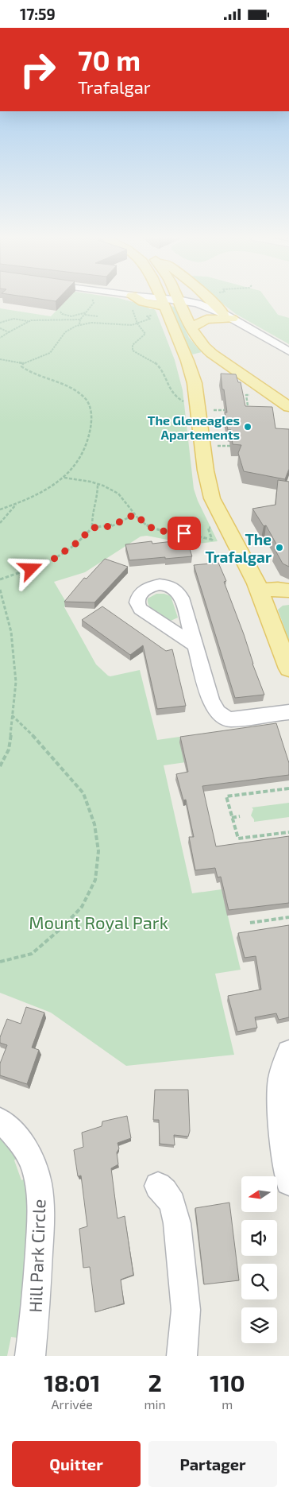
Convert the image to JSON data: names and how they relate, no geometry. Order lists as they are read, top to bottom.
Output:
{
  "streets": {
    "street": ["Hill Park Circle"]
  },
  "parks": ["Mount Royal Park"],
  "places": ["The Gleneagles Apartements", "The Trafalgar"],
  "north": "left",
  "page": {
    "status": "17:59",
    "turn": ["70 m", "Trafalgar"],
    "eta": [
      "18:01",
      "Arrivée",
      "2",
      "min",
      "110",
      "m"
    ],
    "buttons": ["Quitter", "Partager"]
  }
}
